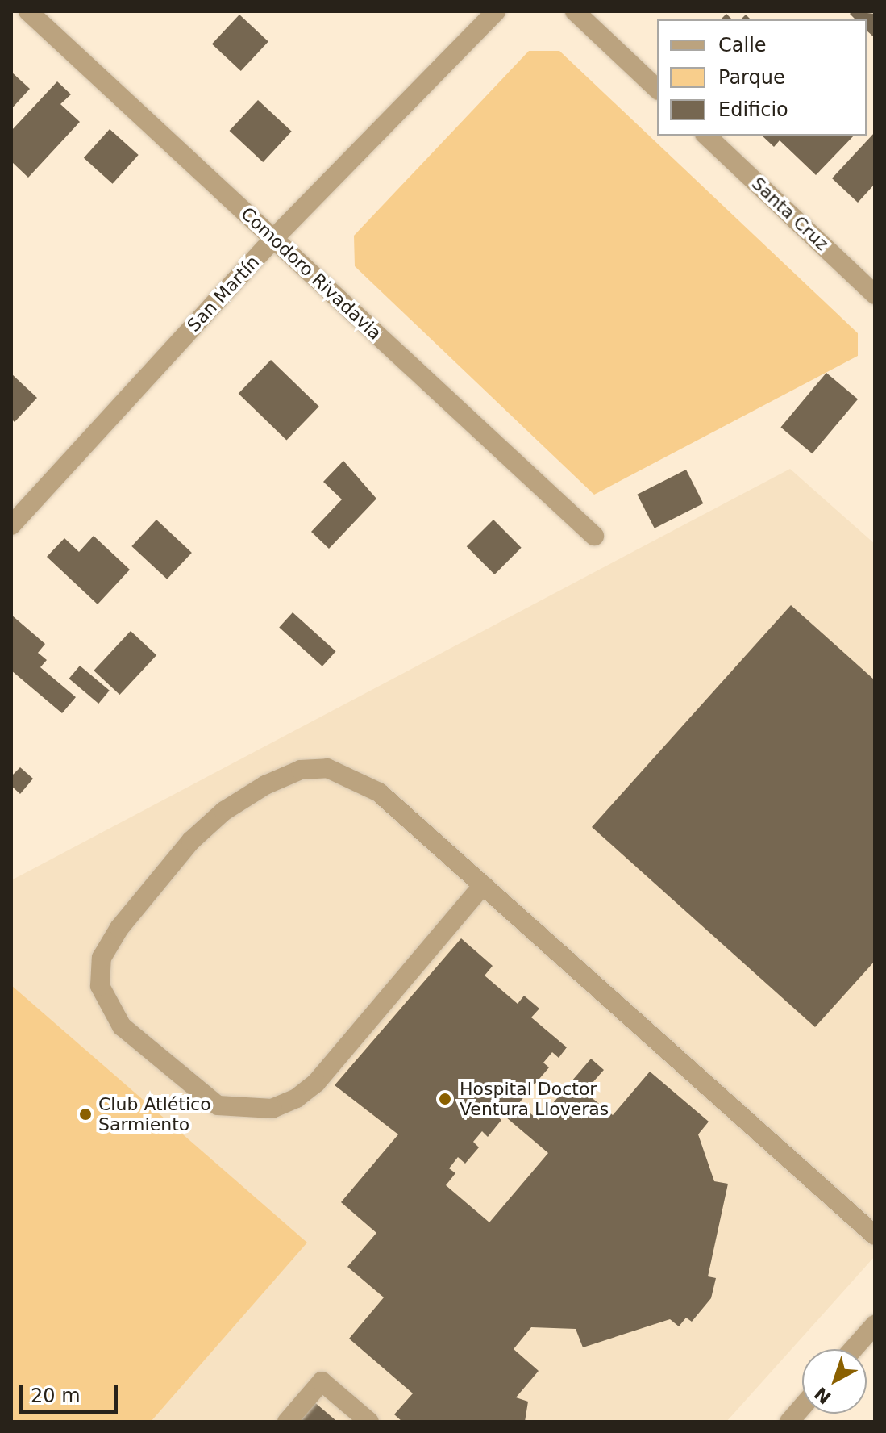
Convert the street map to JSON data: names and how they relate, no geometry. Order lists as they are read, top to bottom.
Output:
{
  "streets": {
    "street": ["Santa Cruz", "Comodoro Rivadavia", "San Martín"]
  },
  "crossings": [
    ["Comodoro Rivadavia", "San Martín"]
  ],
  "places": ["Hospital Doctor Ventura Lloveras", "Club Atlético Sarmiento"],
  "legend": ["Calle", "Parque", "Edificio"],
  "scale_bar": "20 m",
  "north": "bottom left"
}
